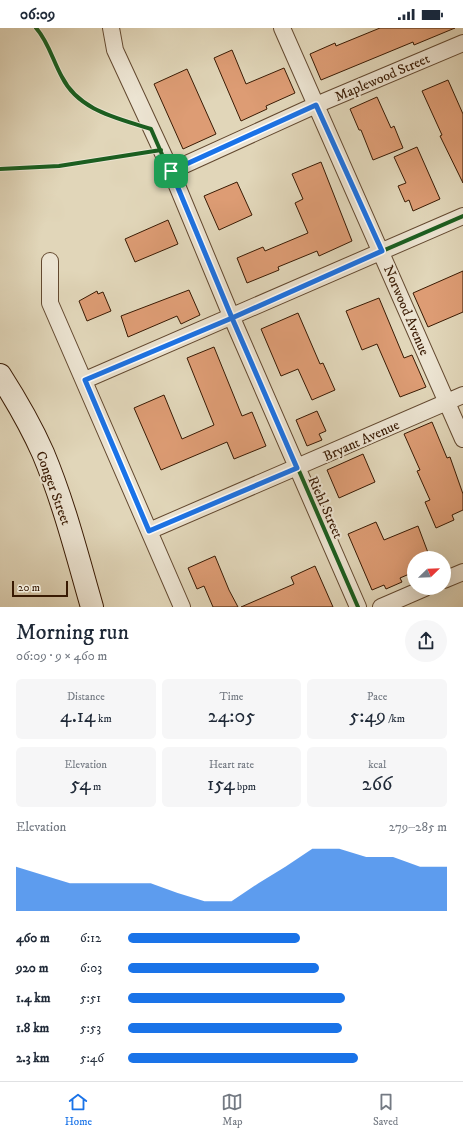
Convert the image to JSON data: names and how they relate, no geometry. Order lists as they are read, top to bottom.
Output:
{
  "streets": {
    "main road": ["Conger Street"],
    "street": [
      "Maplewood Street",
      "Norwood Avenue",
      "Bryant Avenue",
      "Riehl Street"
    ]
  },
  "crossings": [
    ["Maplewood Street", "Norwood Avenue"],
    ["Maplewood Street", "Riehl Street"],
    ["Norwood Avenue", "Bryant Avenue"],
    ["Bryant Avenue", "Riehl Street"]
  ],
  "scale_bar": "20 m",
  "north": "top right",
  "page": {
    "status": "06:09",
    "scale": "20 m",
    "heading": ["Morning run", "06:09 · 9 × 460 m"],
    "stats": [
      ["Distance", "4.14 km"],
      ["Time", "24:05"],
      ["Pace", "5:49 /km"],
      ["Elevation", "54 m"],
      ["Heart rate", "154 bpm"],
      ["kcal", "266"]
    ],
    "chart": ["Elevation", "279–285 m"],
    "list": [
      {
        "name": "460 m",
        "note": "6:12"
      },
      {
        "name": "920 m",
        "note": "6:03"
      },
      {
        "name": "1.4 km",
        "note": "5:51"
      },
      {
        "name": "1.8 km",
        "note": "5:53"
      },
      {
        "name": "2.3 km",
        "note": "5:46"
      }
    ],
    "tabs": ["Home", "Map", "Saved"]
  }
}
